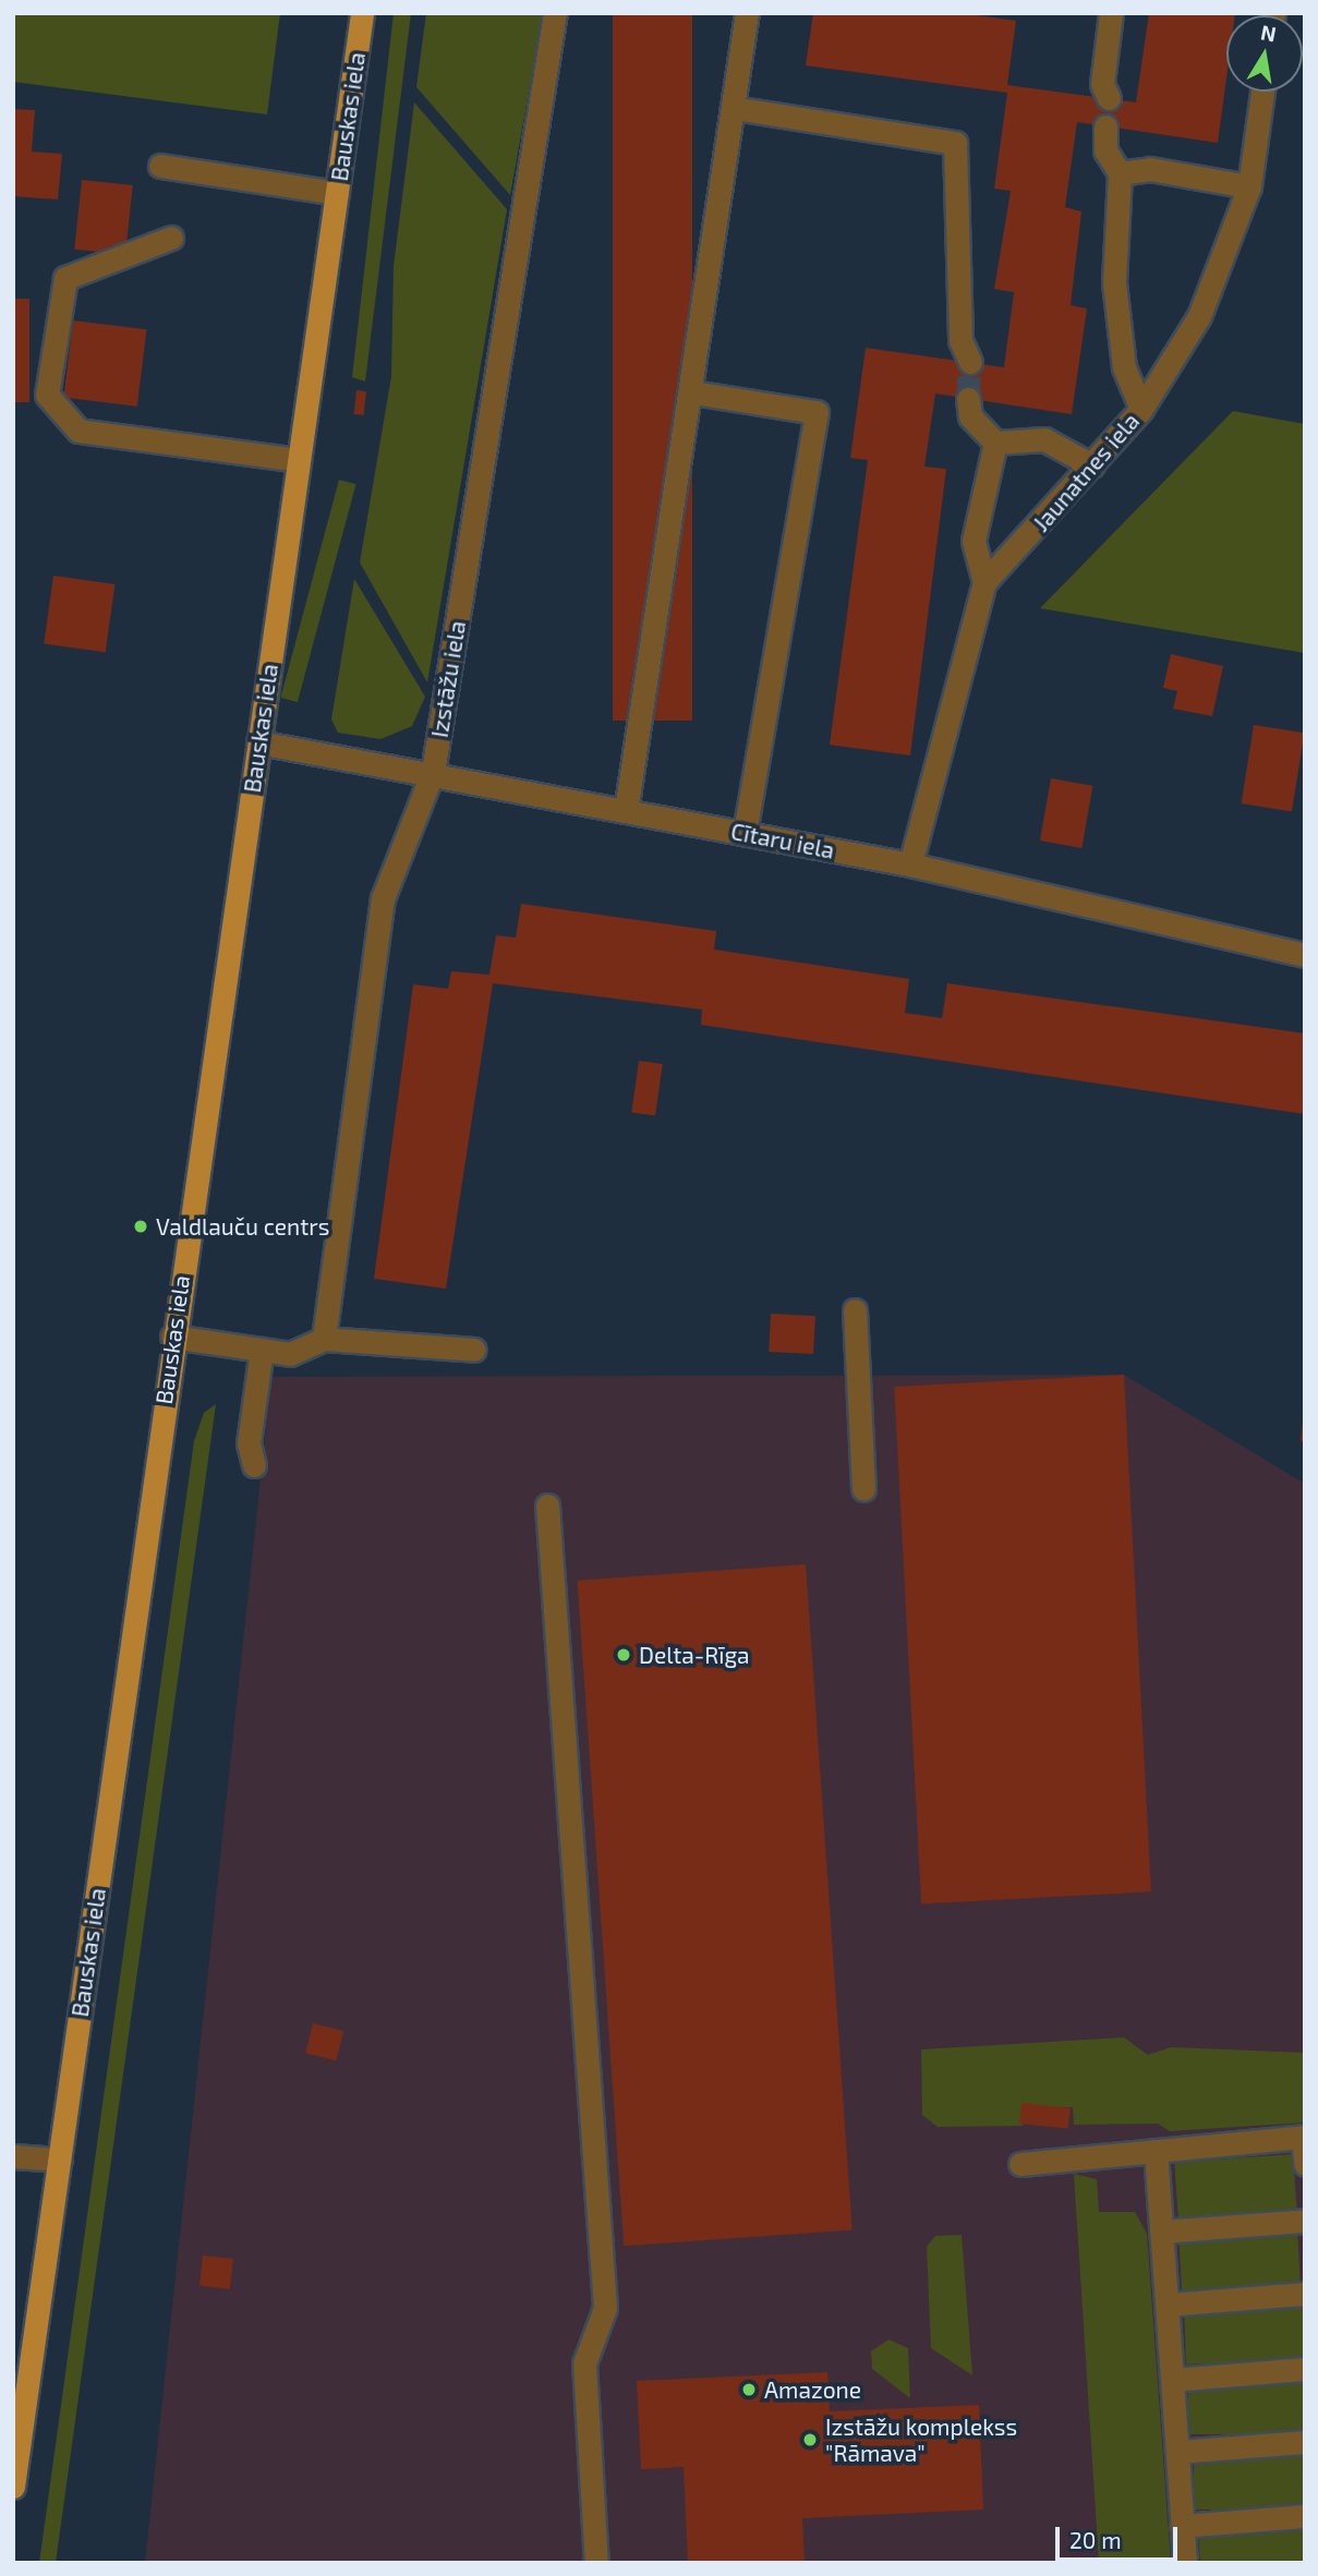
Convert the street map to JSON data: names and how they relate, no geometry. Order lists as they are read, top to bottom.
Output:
{
  "streets": {
    "main road": ["Bauskas iela"],
    "street": ["Jaunatnes iela", "Izstāžu iela", "Cītaru iela"]
  },
  "crossings": [
    ["Bauskas iela", "Cītaru iela"],
    ["Jaunatnes iela", "Cītaru iela"],
    ["Izstāžu iela", "Cītaru iela"]
  ],
  "places": [
    "Valdlauču centrs",
    "Delta-Rīga",
    "Amazone",
    "Izstāžu komplekss \"Rāmava\""
  ],
  "scale_bar": "20 m",
  "north": "top"
}
